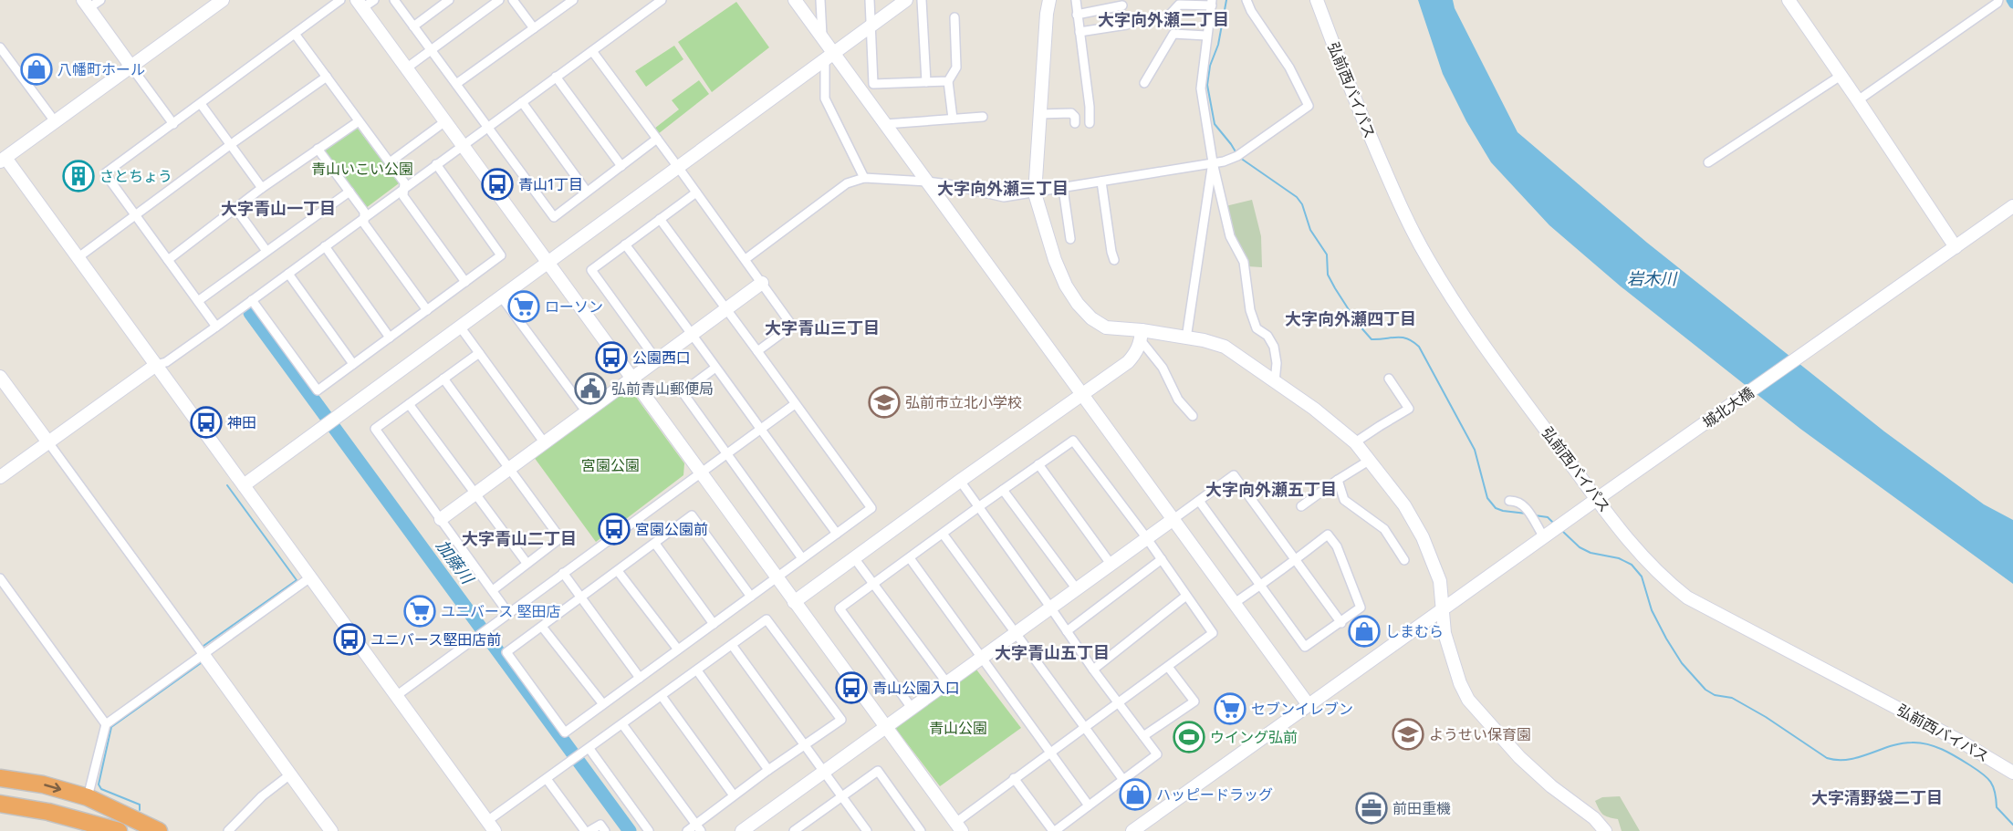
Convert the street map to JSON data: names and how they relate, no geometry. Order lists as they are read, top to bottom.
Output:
{
  "streets": {
    "street": ["弘前西バイパス", "城北大橋"]
  },
  "crossings": [
    ["弘前西バイパス", "城北大橋"]
  ],
  "districts": [
    "大字向外瀬二丁目",
    "大字向外瀬三丁目",
    "大字青山一丁目",
    "大字向外瀬四丁目",
    "大字青山三丁目",
    "大字向外瀬五丁目",
    "大字青山二丁目",
    "大字青山五丁目",
    "大字清野袋二丁目"
  ],
  "water": ["岩木川", "加藤川"],
  "parks": ["青山いこい公園", "宮園公園", "青山公園"],
  "places": {
    "shop": ["八幡町ホール", "しまむら", "ハッピードラッグ"],
    "building": ["さとちょう"],
    "bus stop": [
      "青山1丁目",
      "公園西口",
      "神田",
      "宮園公園前",
      "ユニバース堅田店前",
      "青山公園入口"
    ],
    "supermarket": ["ローソン", "ユニバース 堅田店", "セブンイレブン"],
    "public building": ["弘前青山郵便局"],
    "school or university": ["弘前市立北小学校", "ようせい保育園"],
    "sports": ["ウイング弘前"],
    "office": ["前田重機"]
  }
}
